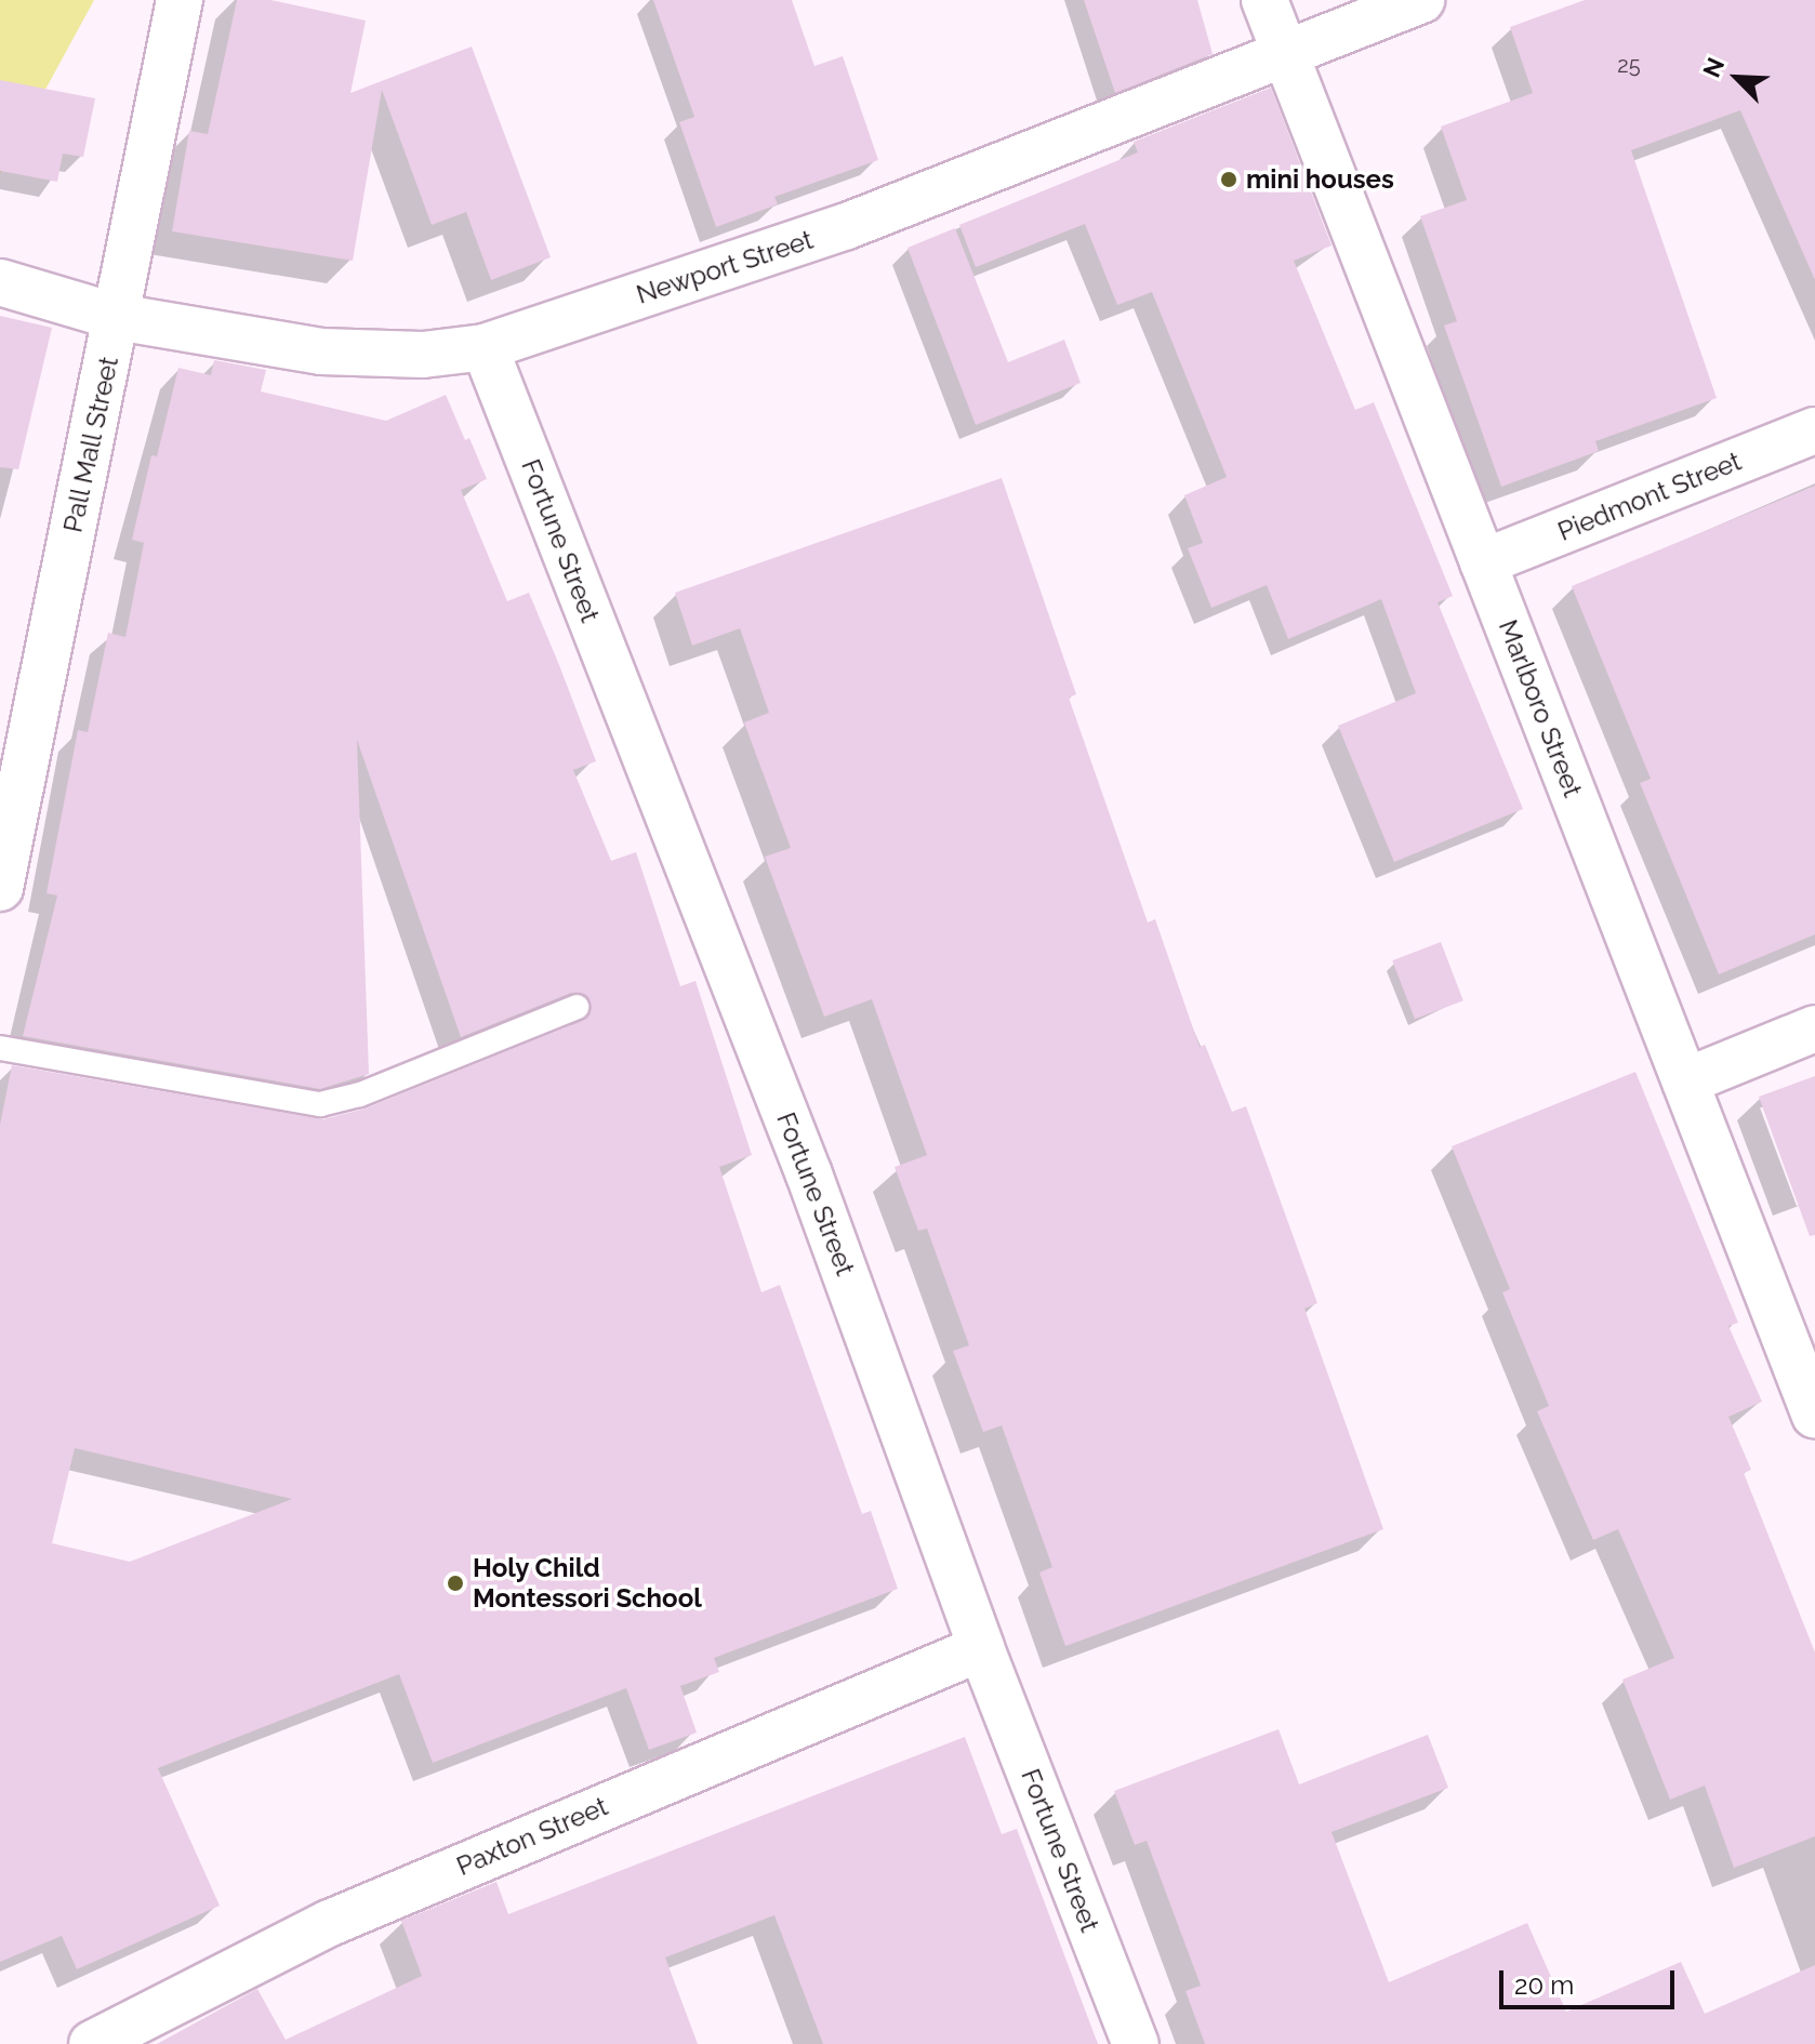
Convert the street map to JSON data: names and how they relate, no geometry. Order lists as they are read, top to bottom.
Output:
{
  "streets": {
    "street": [
      "Newport Street",
      "Pall Mall Street",
      "Piedmont Street",
      "Fortune Street",
      "Marlboro Street",
      "Paxton Street"
    ]
  },
  "crossings": [
    ["Newport Street", "Pall Mall Street"],
    ["Newport Street", "Fortune Street"],
    ["Newport Street", "Marlboro Street"],
    ["Piedmont Street", "Marlboro Street"],
    ["Fortune Street", "Paxton Street"]
  ],
  "places": ["mini houses", "Holy Child Montessori School"],
  "house_numbers": ["25"],
  "scale_bar": "20 m",
  "north": "top left"
}
